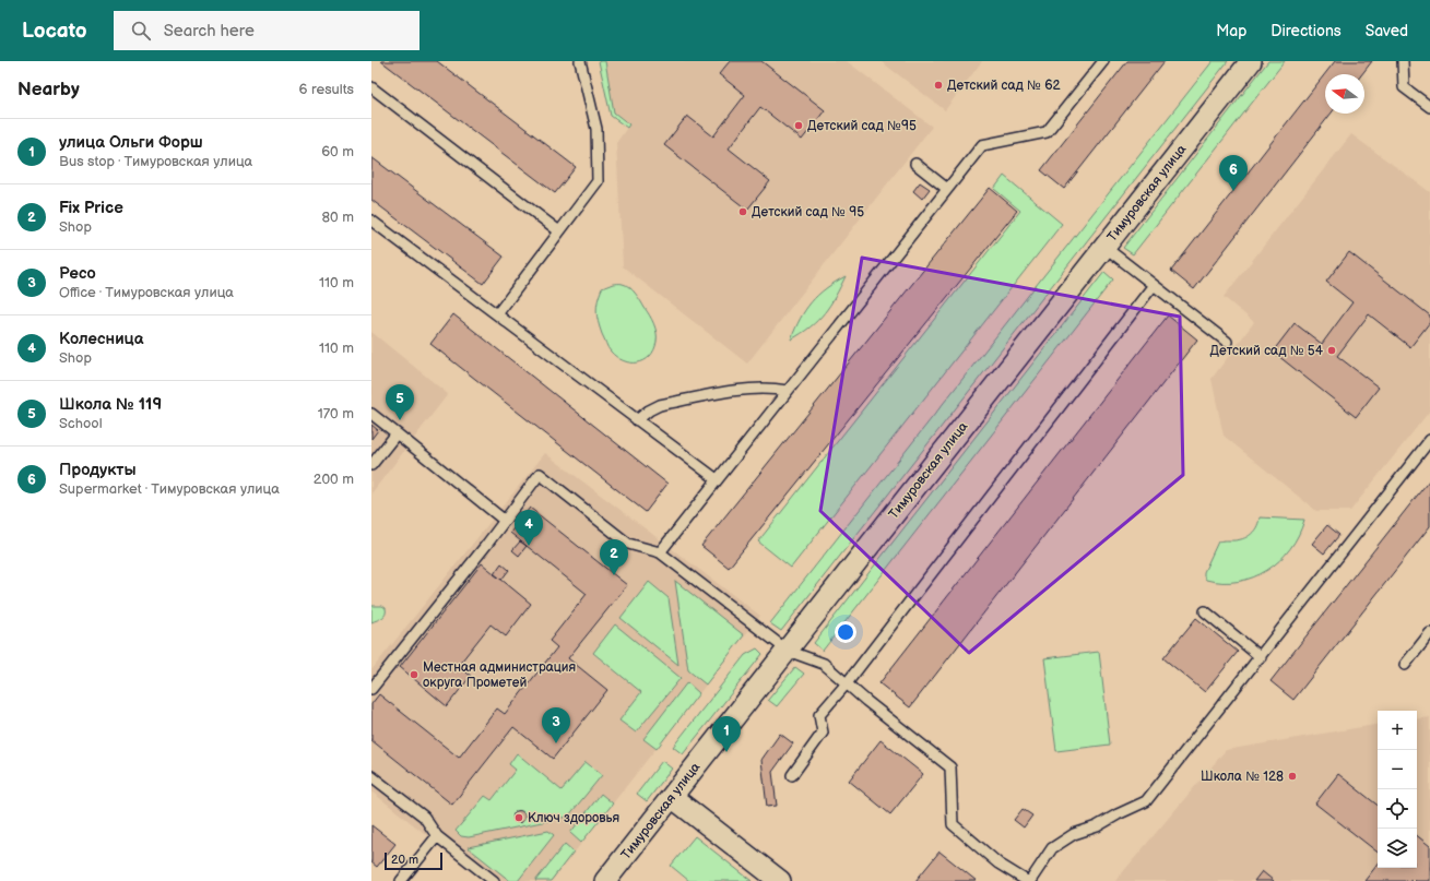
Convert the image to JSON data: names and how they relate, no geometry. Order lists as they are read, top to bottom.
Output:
{
  "streets": {
    "street": ["Тимуровская улица"]
  },
  "places": [
    "Детский сад № 62",
    "Детский сад №95",
    "Детский сад № 95",
    "Детский сад № 54",
    "Местная администрация округа Прометей",
    "Школа № 128",
    "Ключ здоровья"
  ],
  "scale_bar": "20 m",
  "north": "left",
  "page": {
    "header": "Locato",
    "search": "Search here",
    "nav": ["Map", "Directions", "Saved"],
    "heading": ["Nearby", "6 results"],
    "list": [
      {
        "mark": "1",
        "name": "улица Ольги Форш",
        "note": "Bus stop · Тимуровская улица",
        "value": "60 m"
      },
      {
        "mark": "2",
        "name": "Fix Price",
        "note": "Shop",
        "value": "80 m"
      },
      {
        "mark": "3",
        "name": "Ресо",
        "note": "Office · Тимуровская улица",
        "value": "110 m"
      },
      {
        "mark": "4",
        "name": "Колесница",
        "note": "Shop",
        "value": "110 m"
      },
      {
        "mark": "5",
        "name": "Школа № 119",
        "note": "School",
        "value": "170 m"
      },
      {
        "mark": "6",
        "name": "Продукты",
        "note": "Supermarket · Тимуровская улица",
        "value": "200 m"
      }
    ],
    "pins": [
      "6",
      "5",
      "4",
      "2",
      "3",
      "1"
    ],
    "map_buttons": ["+", "−"],
    "scale": "20 m"
  }
}
